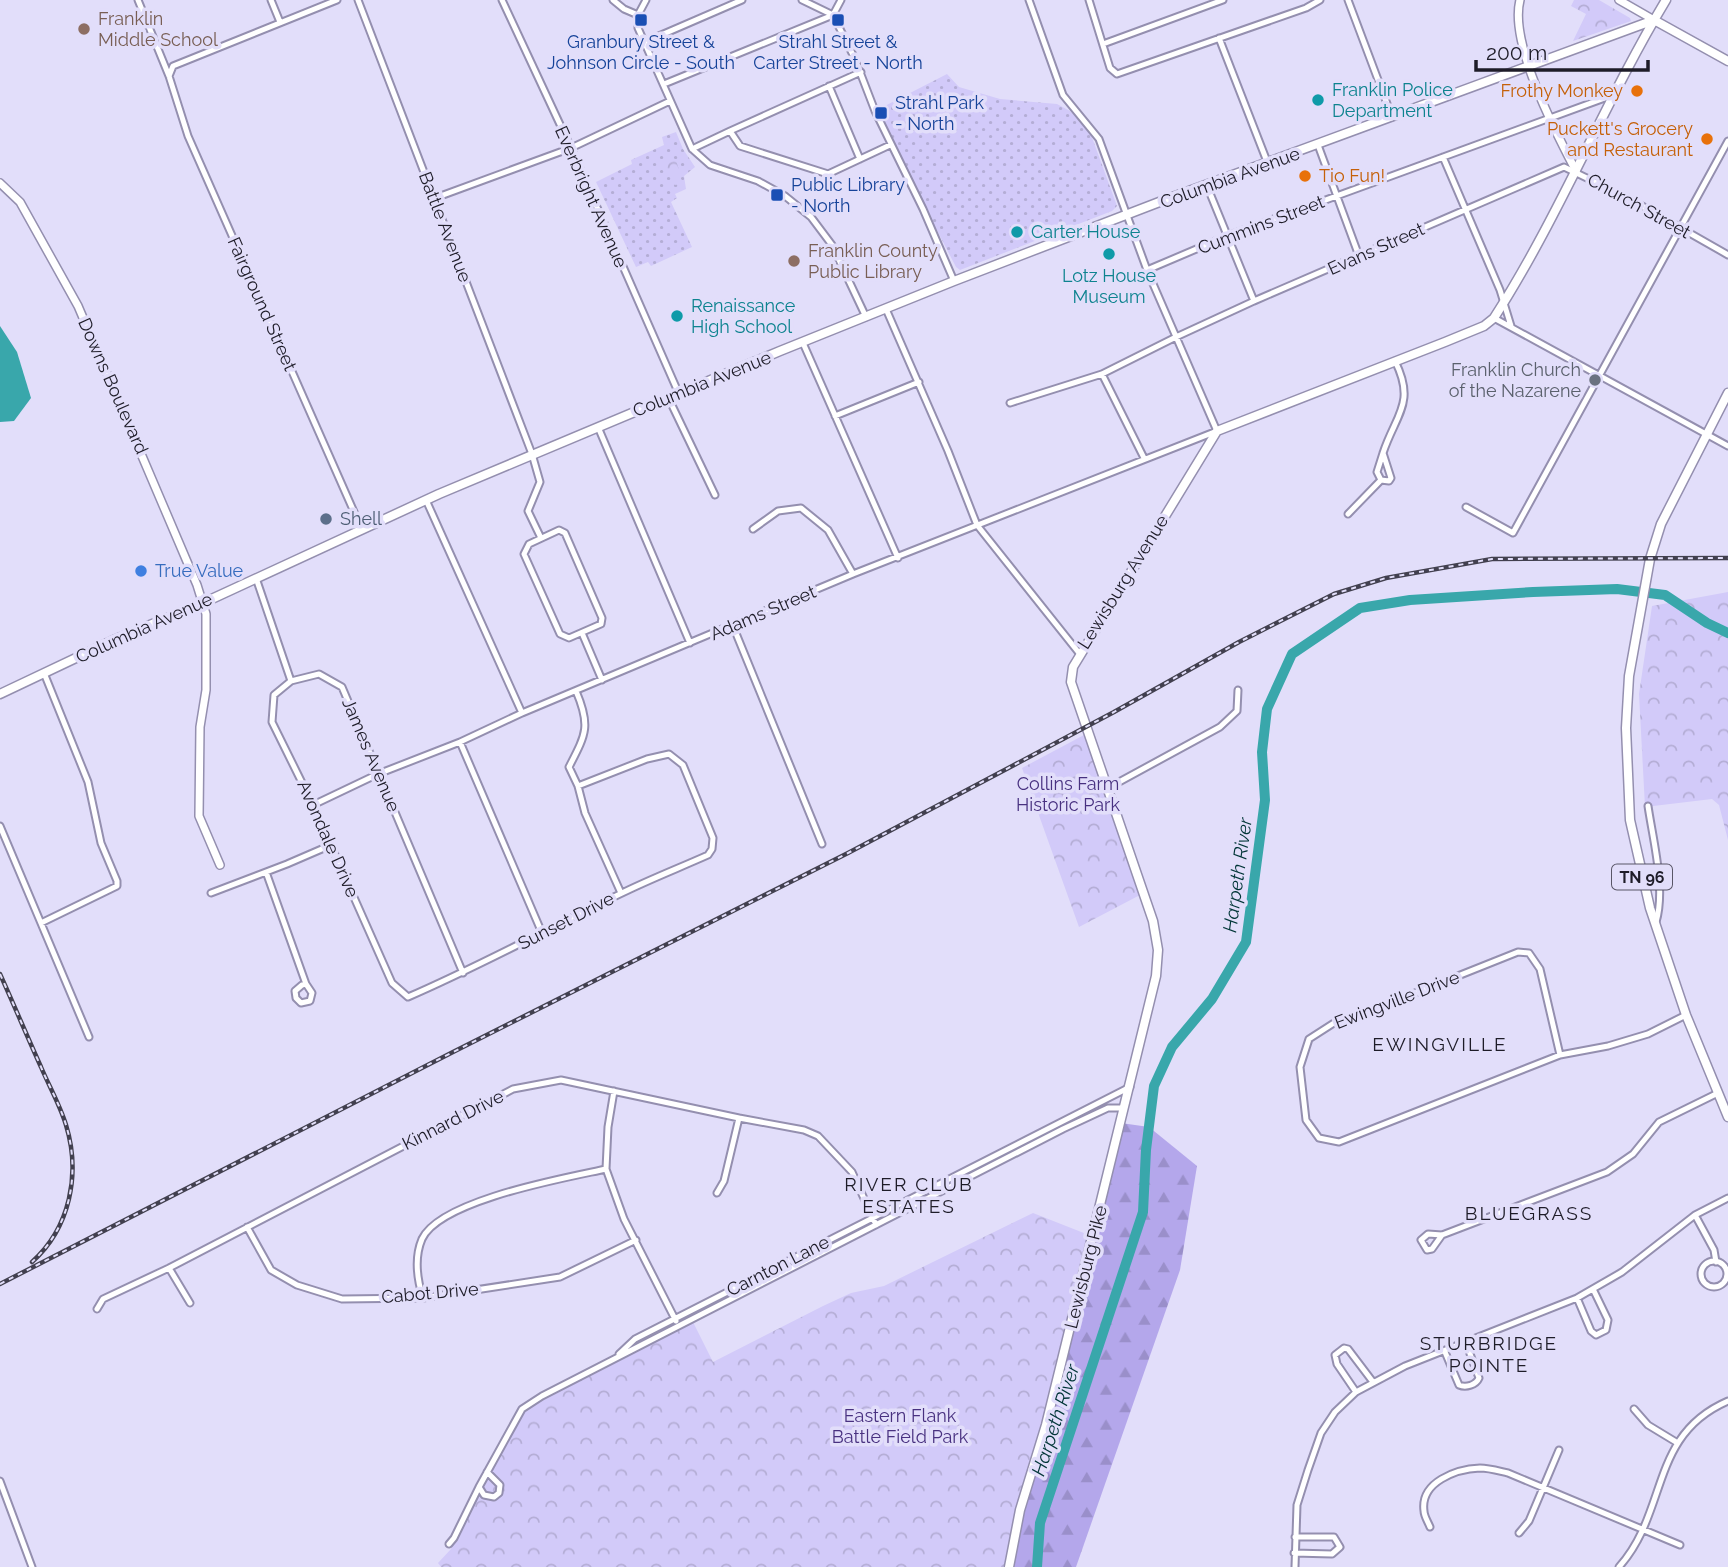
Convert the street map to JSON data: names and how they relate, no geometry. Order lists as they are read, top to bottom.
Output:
{
  "streets": {
    "main road": [
      "Columbia Avenue",
      "Lewisburg Avenue",
      "TN 96",
      "Lewisburg Pike"
    ],
    "street": [
      "Everbright Avenue",
      "Church Street",
      "Cummins Street",
      "Battle Avenue",
      "Evans Street",
      "Fairground Street",
      "Downs Boulevard",
      "Adams Street",
      "James Avenue",
      "Avondale Drive",
      "Sunset Drive",
      "Ewingville Drive",
      "Kinnard Drive",
      "Carnton Lane",
      "Cabot Drive"
    ]
  },
  "crossings": [
    ["Columbia Avenue", "Everbright Avenue"],
    ["Columbia Avenue", "Church Street"],
    ["Columbia Avenue", "Battle Avenue"],
    ["Columbia Avenue", "Fairground Street"],
    ["Columbia Avenue", "Downs Boulevard"],
    ["Church Street", "Cummins Street"],
    ["Church Street", "Evans Street"],
    ["Lewisburg Avenue", "Adams Street"],
    ["Lewisburg Avenue", "Carnton Lane"],
    ["Lewisburg Avenue", "Lewisburg Pike"],
    ["Adams Street", "James Avenue"],
    ["Adams Street", "Avondale Drive"],
    ["James Avenue", "Avondale Drive"],
    ["James Avenue", "Sunset Drive"],
    ["Avondale Drive", "Sunset Drive"],
    ["TN 96", "Ewingville Drive"],
    ["Kinnard Drive", "Carnton Lane"],
    ["Kinnard Drive", "Cabot Drive"],
    ["Carnton Lane", "Lewisburg Pike"]
  ],
  "districts": [
    "EWINGVILLE",
    "RIVER CLUB ESTATES",
    "BLUEGRASS",
    "STURBRIDGE POINTE"
  ],
  "water": ["Harpeth River"],
  "parks": ["Collins Farm Historic Park", "Eastern Flank Battle Field Park"],
  "places": {
    "transit": [
      "Granbury Street & Johnson Circle - South",
      "Strahl Street & Carter Street - North",
      "Strahl Park - North",
      "Public Library - North"
    ],
    "other": [
      "Franklin Middle School",
      "Frothy Monkey",
      "Franklin Police Department",
      "Puckett's Grocery and Restaurant",
      "Tio Fun!",
      "Carter House",
      "Lotz House Museum",
      "Franklin County Public Library",
      "Renaissance High School",
      "Franklin Church of the Nazarene",
      "Shell",
      "True Value"
    ]
  },
  "scale_bar": "200 m"
}
